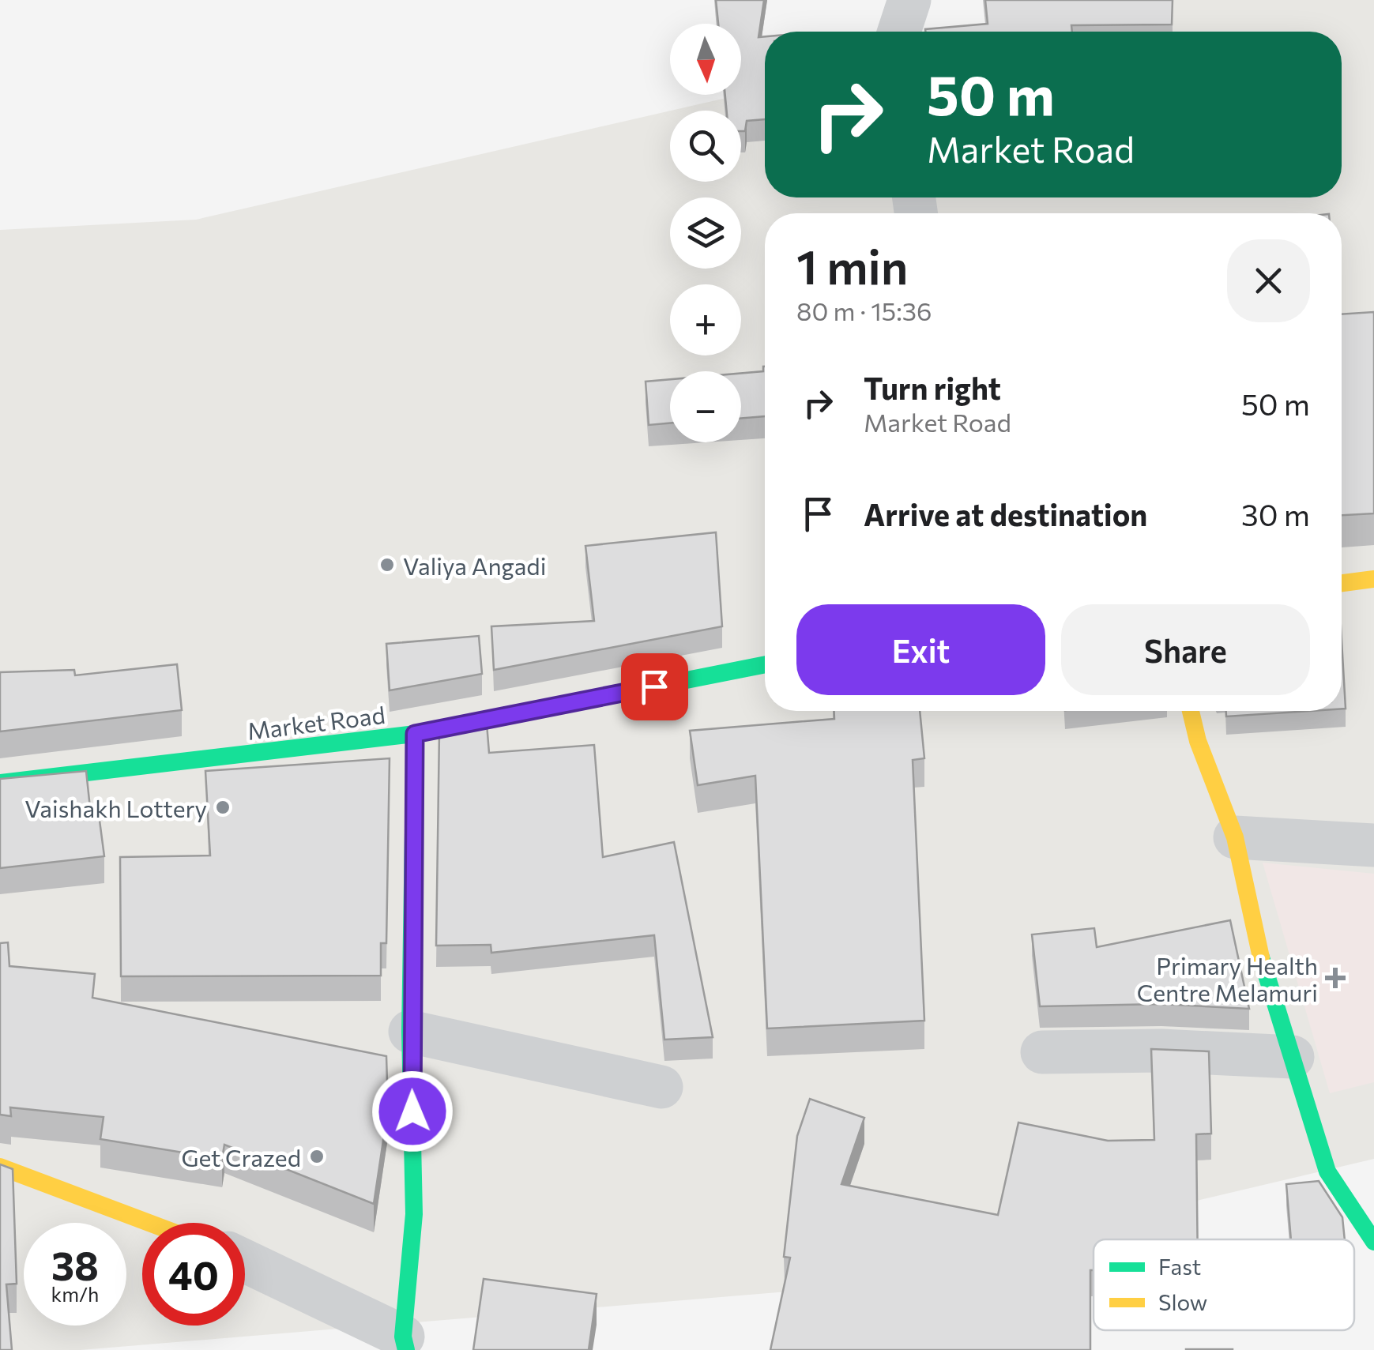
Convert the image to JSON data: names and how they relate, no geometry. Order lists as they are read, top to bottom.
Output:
{
  "streets": {
    "street": ["Market Road"]
  },
  "places": {
    "other": ["Valiya Angadi", "Vaishakh Lottery", "Get Crazed"],
    "health": ["Primary Health Centre Melamuri"]
  },
  "legend": ["Fast", "Slow"],
  "north": "bottom",
  "page": {
    "map_buttons": ["+", "−"],
    "turn": ["50 m", "Market Road"],
    "heading": ["1 min", "80 m · 15:36"],
    "list": [
      {
        "name": "Turn right",
        "note": "Market Road",
        "value": "50 m"
      },
      {
        "name": "Arrive at destination",
        "value": "30 m"
      }
    ],
    "buttons": ["Exit", "Share"],
    "speed": "38 km/h",
    "limit": "40"
  }
}
